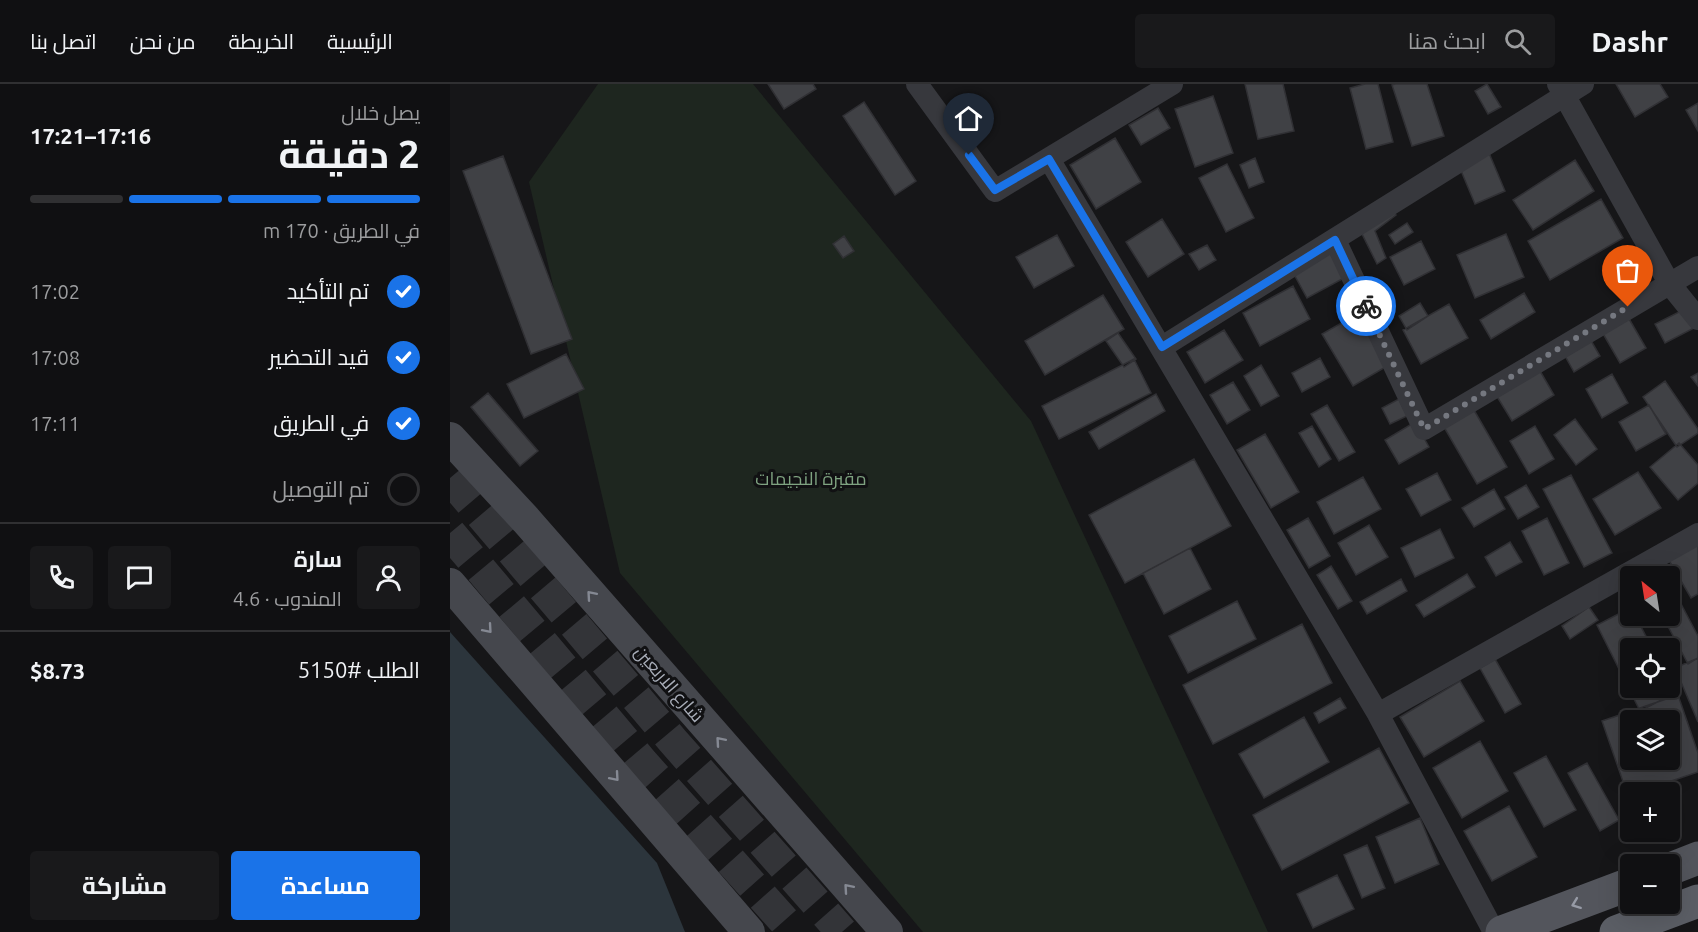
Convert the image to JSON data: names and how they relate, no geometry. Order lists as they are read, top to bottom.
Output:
{
  "streets": {
    "main road": ["شارع الاربعين"]
  },
  "parks": ["مقبرة النجيمات"],
  "north": "top left",
  "page": {
    "header": "Dashr",
    "search": "ابحث هنا",
    "nav": [
      "الرئيسية",
      "الخريطة",
      "من نحن",
      "اتصل بنا"
    ],
    "heading": ["2 دقيقة", "يصل خلال", "17:16–17:21"],
    "panel": [
      "سارة",
      "المندوب · 4.6",
      "الطلب #5150",
      "$8.73"
    ],
    "bar": "في الطريق · 170 m",
    "list": [
      ["تم التأكيد", "17:02"],
      ["قيد التحضير", "17:08"],
      ["في الطريق", "17:11"],
      "تم التوصيل"
    ],
    "map_buttons": ["+", "−"],
    "buttons": ["مساعدة", "مشاركة"]
  }
}
